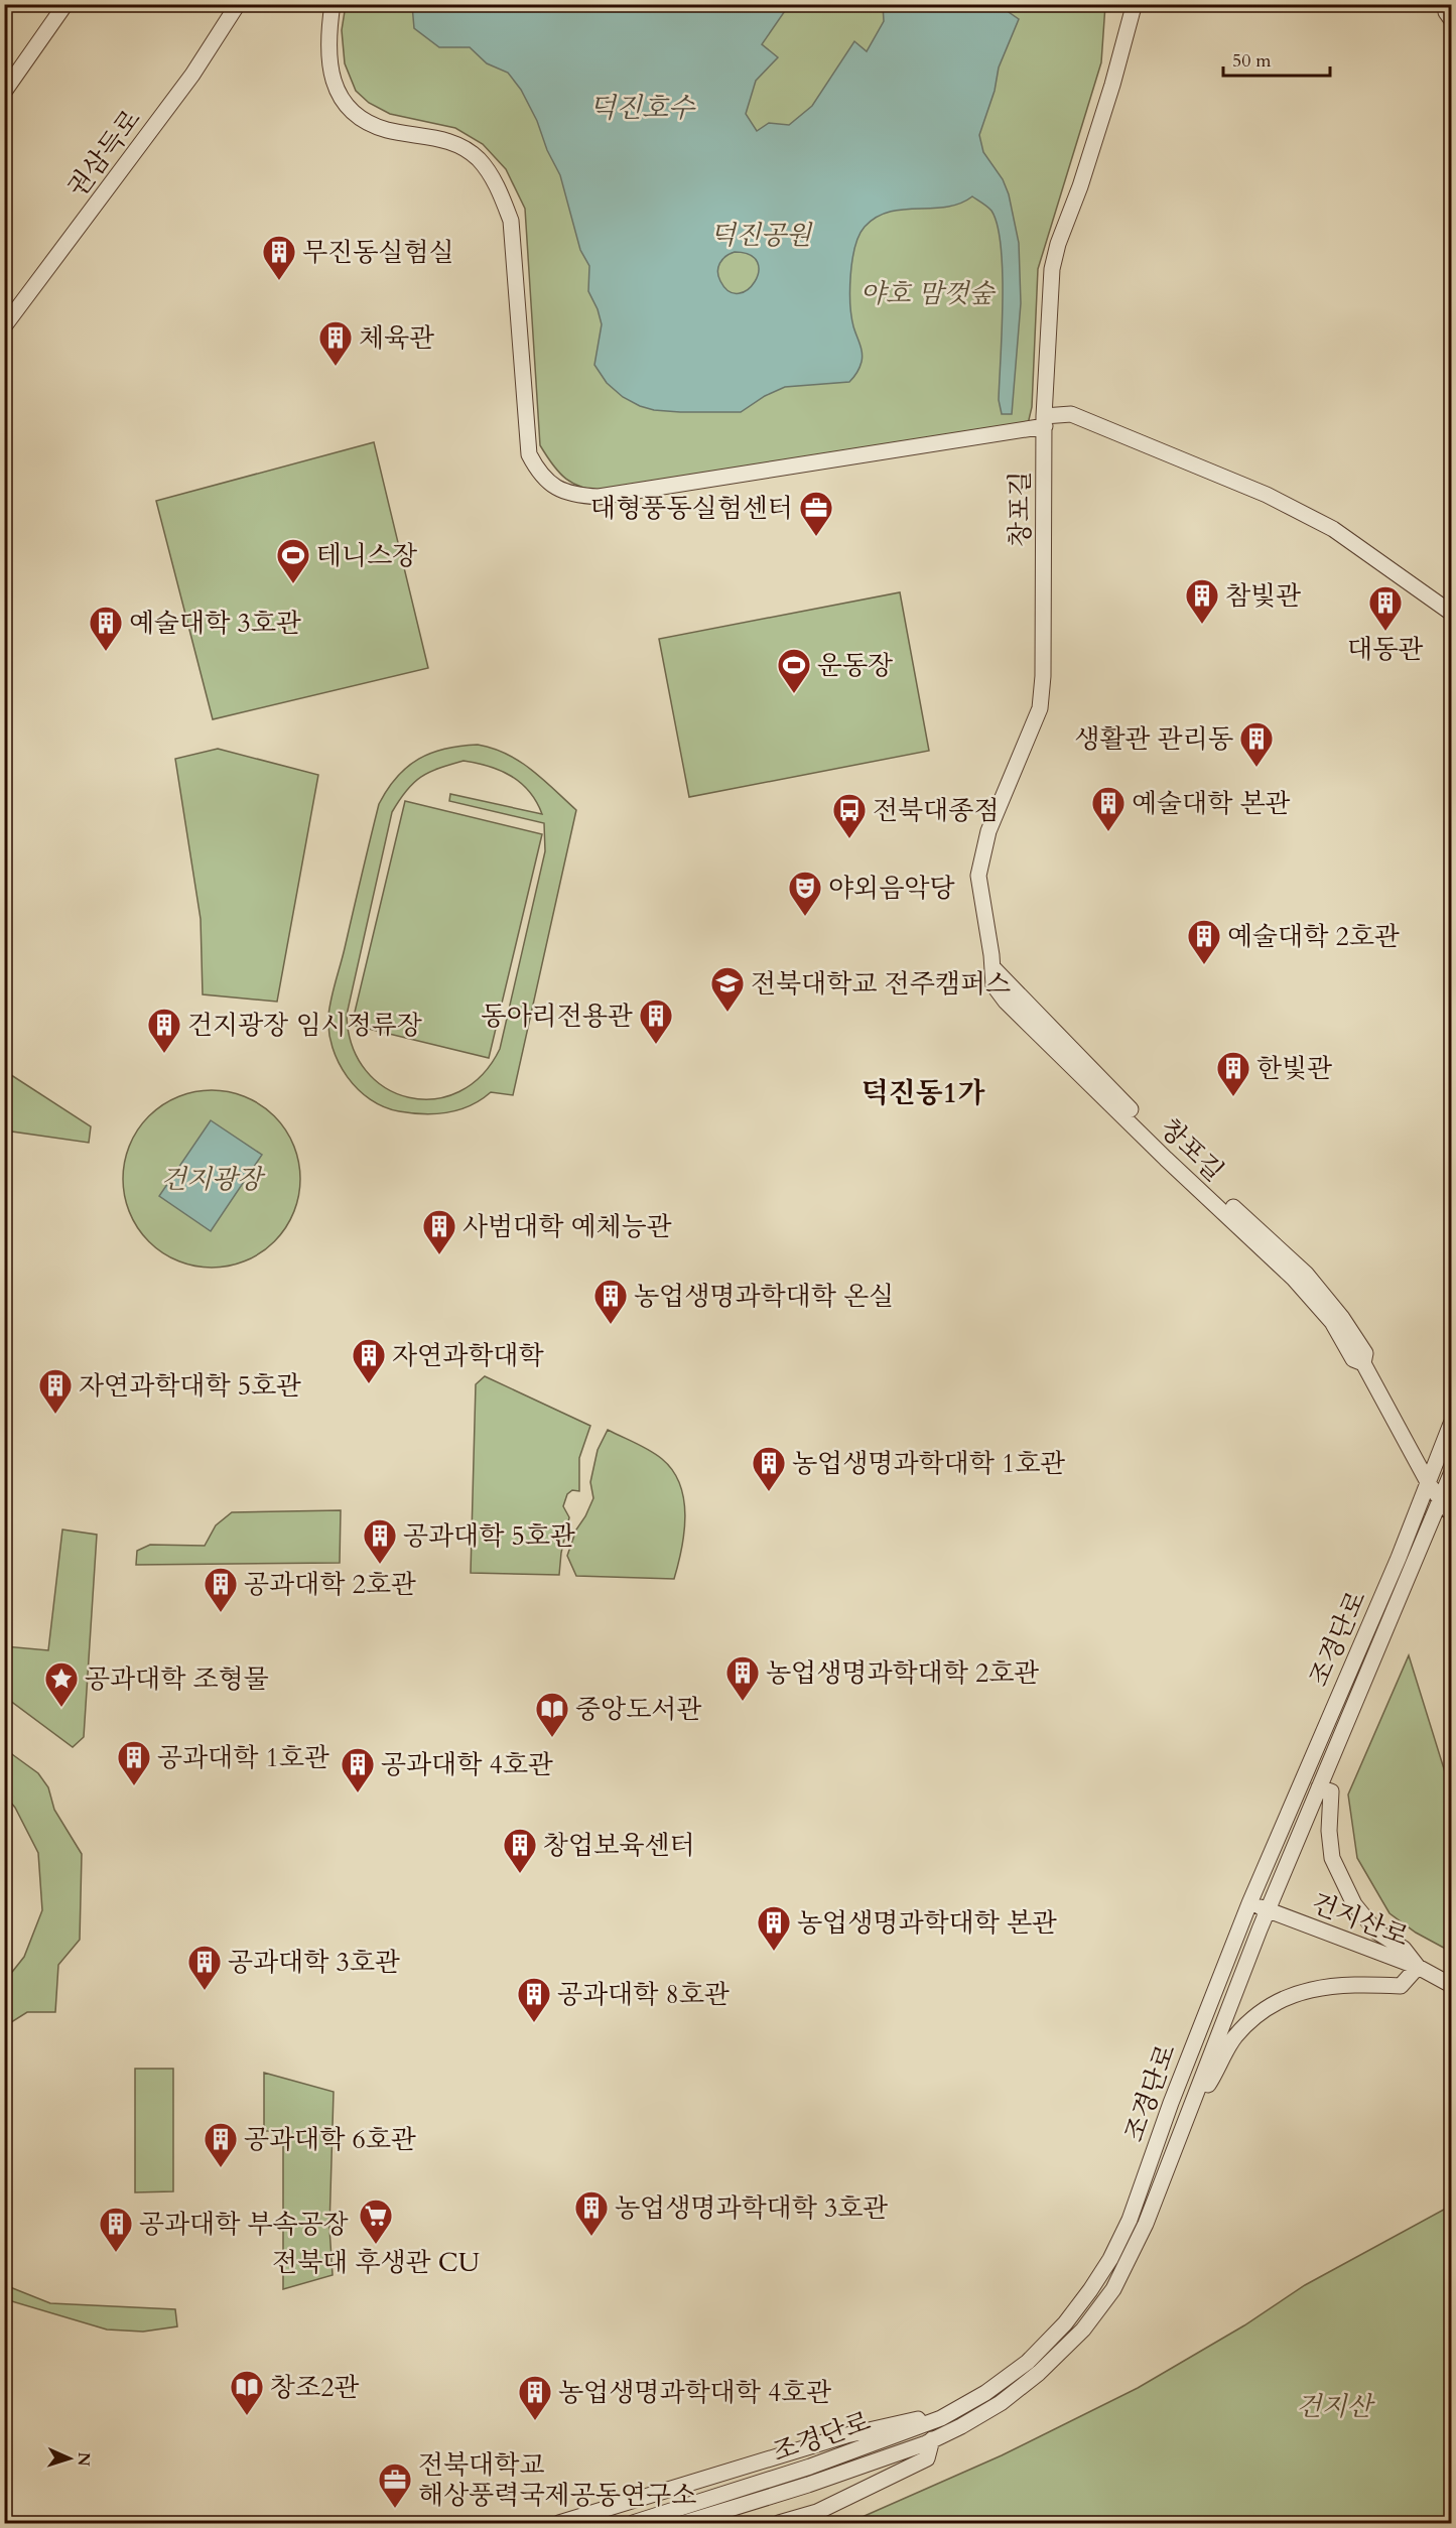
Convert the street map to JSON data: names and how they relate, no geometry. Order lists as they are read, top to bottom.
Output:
{
  "streets": {
    "street": [
      "권삼득로",
      "창포길",
      "조경단로",
      "건지산로"
    ]
  },
  "crossings": [
    ["창포길", "조경단로"],
    ["조경단로", "건지산로"]
  ],
  "districts": ["덕진동1가"],
  "water": ["덕진호수"],
  "parks": [
    "덕진공원",
    "야호 맘껏숲",
    "건지광장",
    "건지산"
  ],
  "places": {
    "building": [
      "무진동실험실",
      "체육관",
      "참빛관",
      "대동관",
      "예술대학 3호관",
      "생활관 관리동",
      "예술대학 본관",
      "예술대학 2호관",
      "동아리전용관",
      "건지광장 임시정류장",
      "한빛관",
      "사범대학 예체능관",
      "농업생명과학대학 온실",
      "자연과학대학",
      "자연과학대학 5호관",
      "농업생명과학대학 1호관",
      "공과대학 5호관",
      "공과대학 2호관",
      "농업생명과학대학 2호관",
      "공과대학 1호관",
      "공과대학 4호관",
      "창업보육센터",
      "농업생명과학대학 본관",
      "공과대학 3호관",
      "공과대학 8호관",
      "공과대학 6호관",
      "농업생명과학대학 3호관",
      "공과대학 부속공장",
      "농업생명과학대학 4호관"
    ],
    "office": ["대형풍동실험센터", "전북대학교 해상풍력국제공동연구소"],
    "sports": ["테니스장", "운동장"],
    "bus stop": ["전북대종점"],
    "theatre": ["야외음악당"],
    "school or university": ["전북대학교 전주캠퍼스"],
    "place": ["공과대학 조형물"],
    "library": ["중앙도서관", "창조2관"],
    "supermarket": ["전북대 후생관 CU"]
  },
  "scale_bar": "50 m",
  "north": "right"
}
